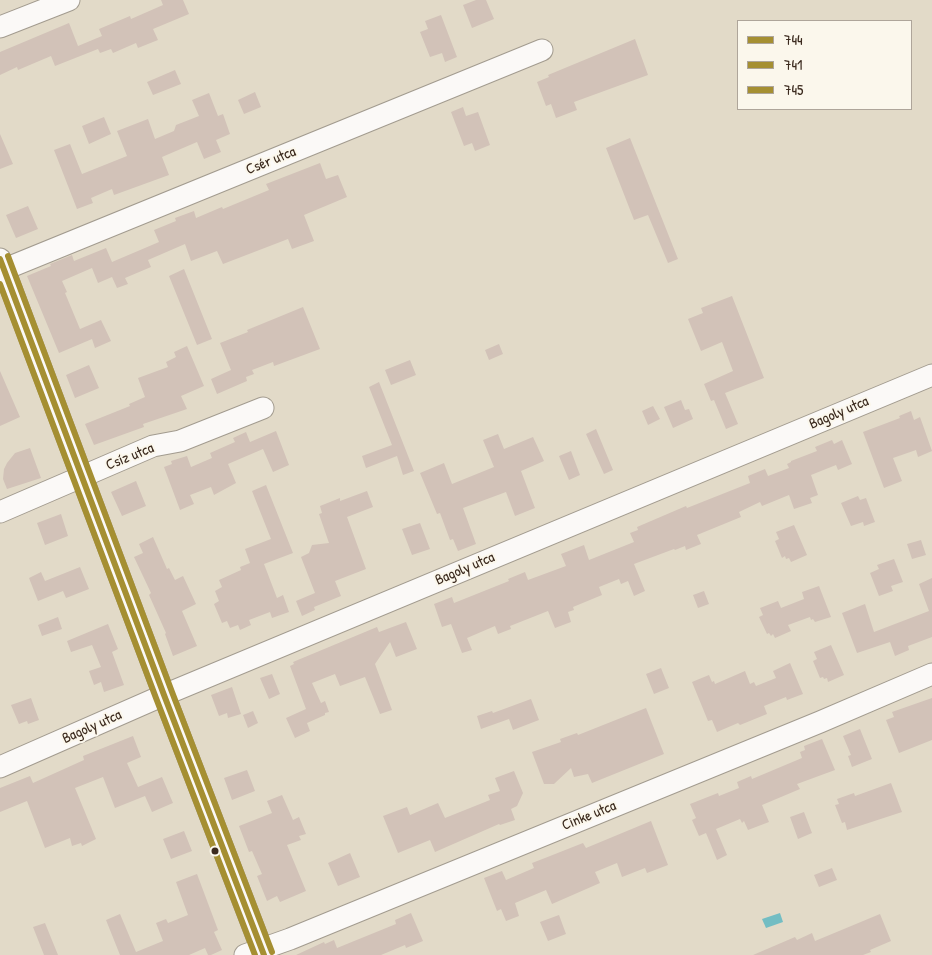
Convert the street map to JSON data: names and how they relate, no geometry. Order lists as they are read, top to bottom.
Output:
{
  "streets": {
    "street": [
      "Csér utca",
      "Bagoly utca",
      "Csíz utca",
      "Cinke utca"
    ]
  },
  "lines": ["transit line 745", "transit line 744", "transit line 741"],
  "legend": ["744", "741", "745"]
}
